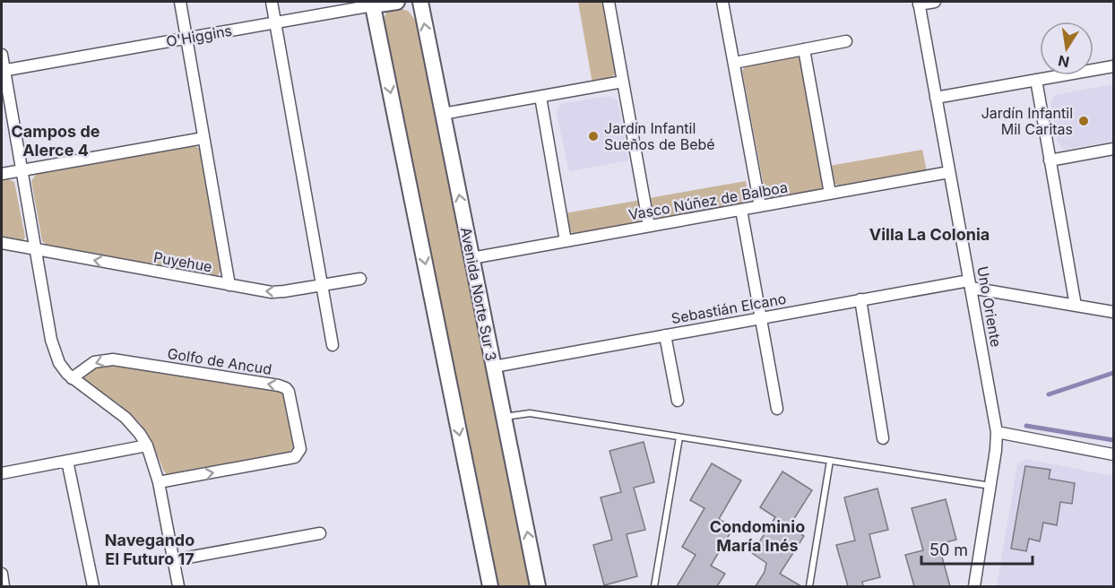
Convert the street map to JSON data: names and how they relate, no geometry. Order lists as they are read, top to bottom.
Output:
{
  "streets": {
    "street": [
      "O'Higgins",
      "Vasco Núñez de Balboa",
      "Puyehue",
      "Avenida Norte Sur 3",
      "Uno Oriente",
      "Sebastián Elcano",
      "Golfo de Ancud"
    ]
  },
  "crossings": [
    ["Vasco Núñez de Balboa", "Avenida Norte Sur 3"],
    ["Vasco Núñez de Balboa", "Uno Oriente"],
    ["Avenida Norte Sur 3", "Sebastián Elcano"],
    ["Uno Oriente", "Sebastián Elcano"]
  ],
  "one_way": ["Puyehue"],
  "districts": [
    "Campos de Alerce 4",
    "Villa La Colonia",
    "Condominio María Inés",
    "Navegando El Futuro 17"
  ],
  "places": ["Jardín Infantil Mil Caritas", "Jardín Infantil Sueños de Bebé"],
  "scale_bar": "50 m",
  "north": "bottom"
}
